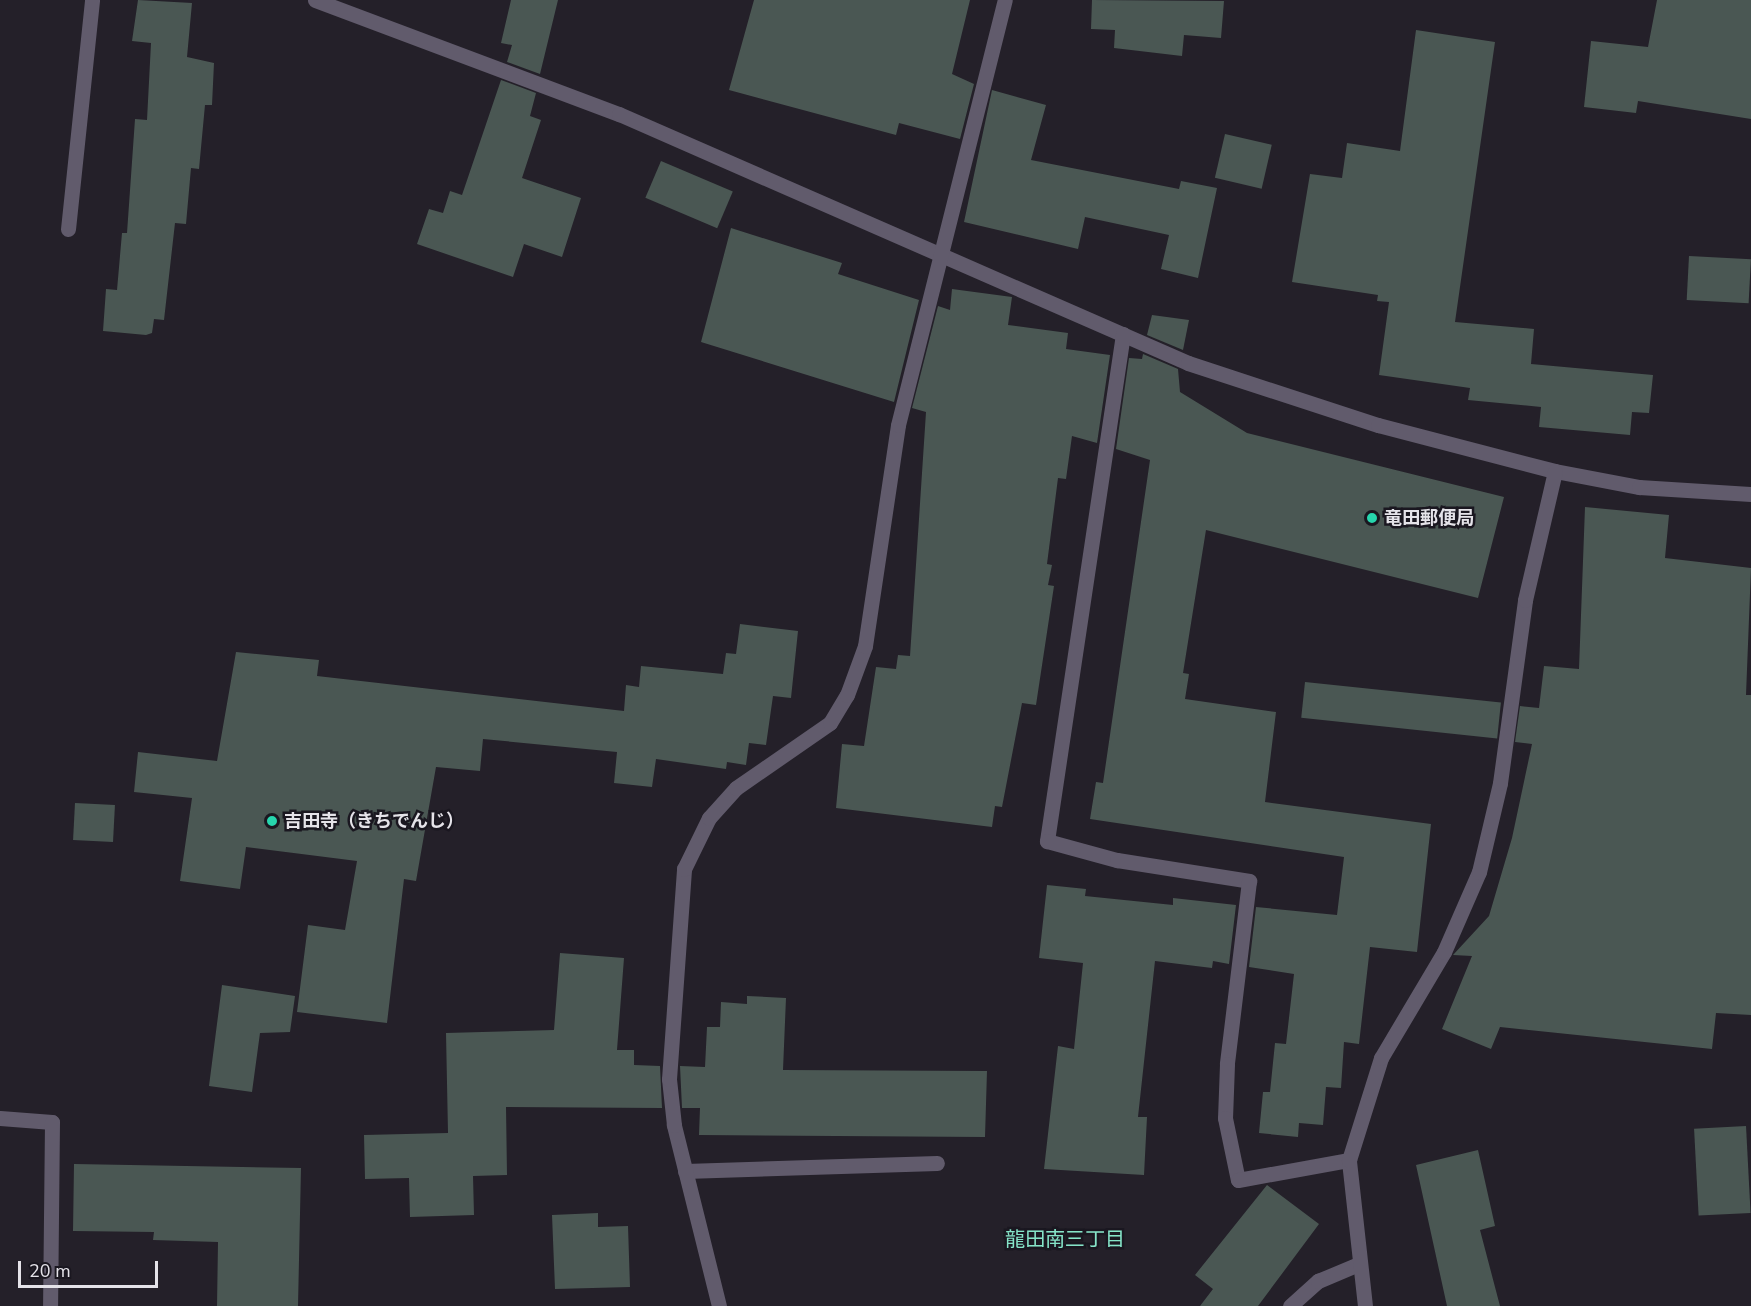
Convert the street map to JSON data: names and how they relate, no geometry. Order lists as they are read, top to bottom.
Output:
{
  "districts": ["龍田南三丁目"],
  "places": ["竜田郵便局", "吉田寺（きちでんじ）"],
  "scale_bar": "20 m"
}
